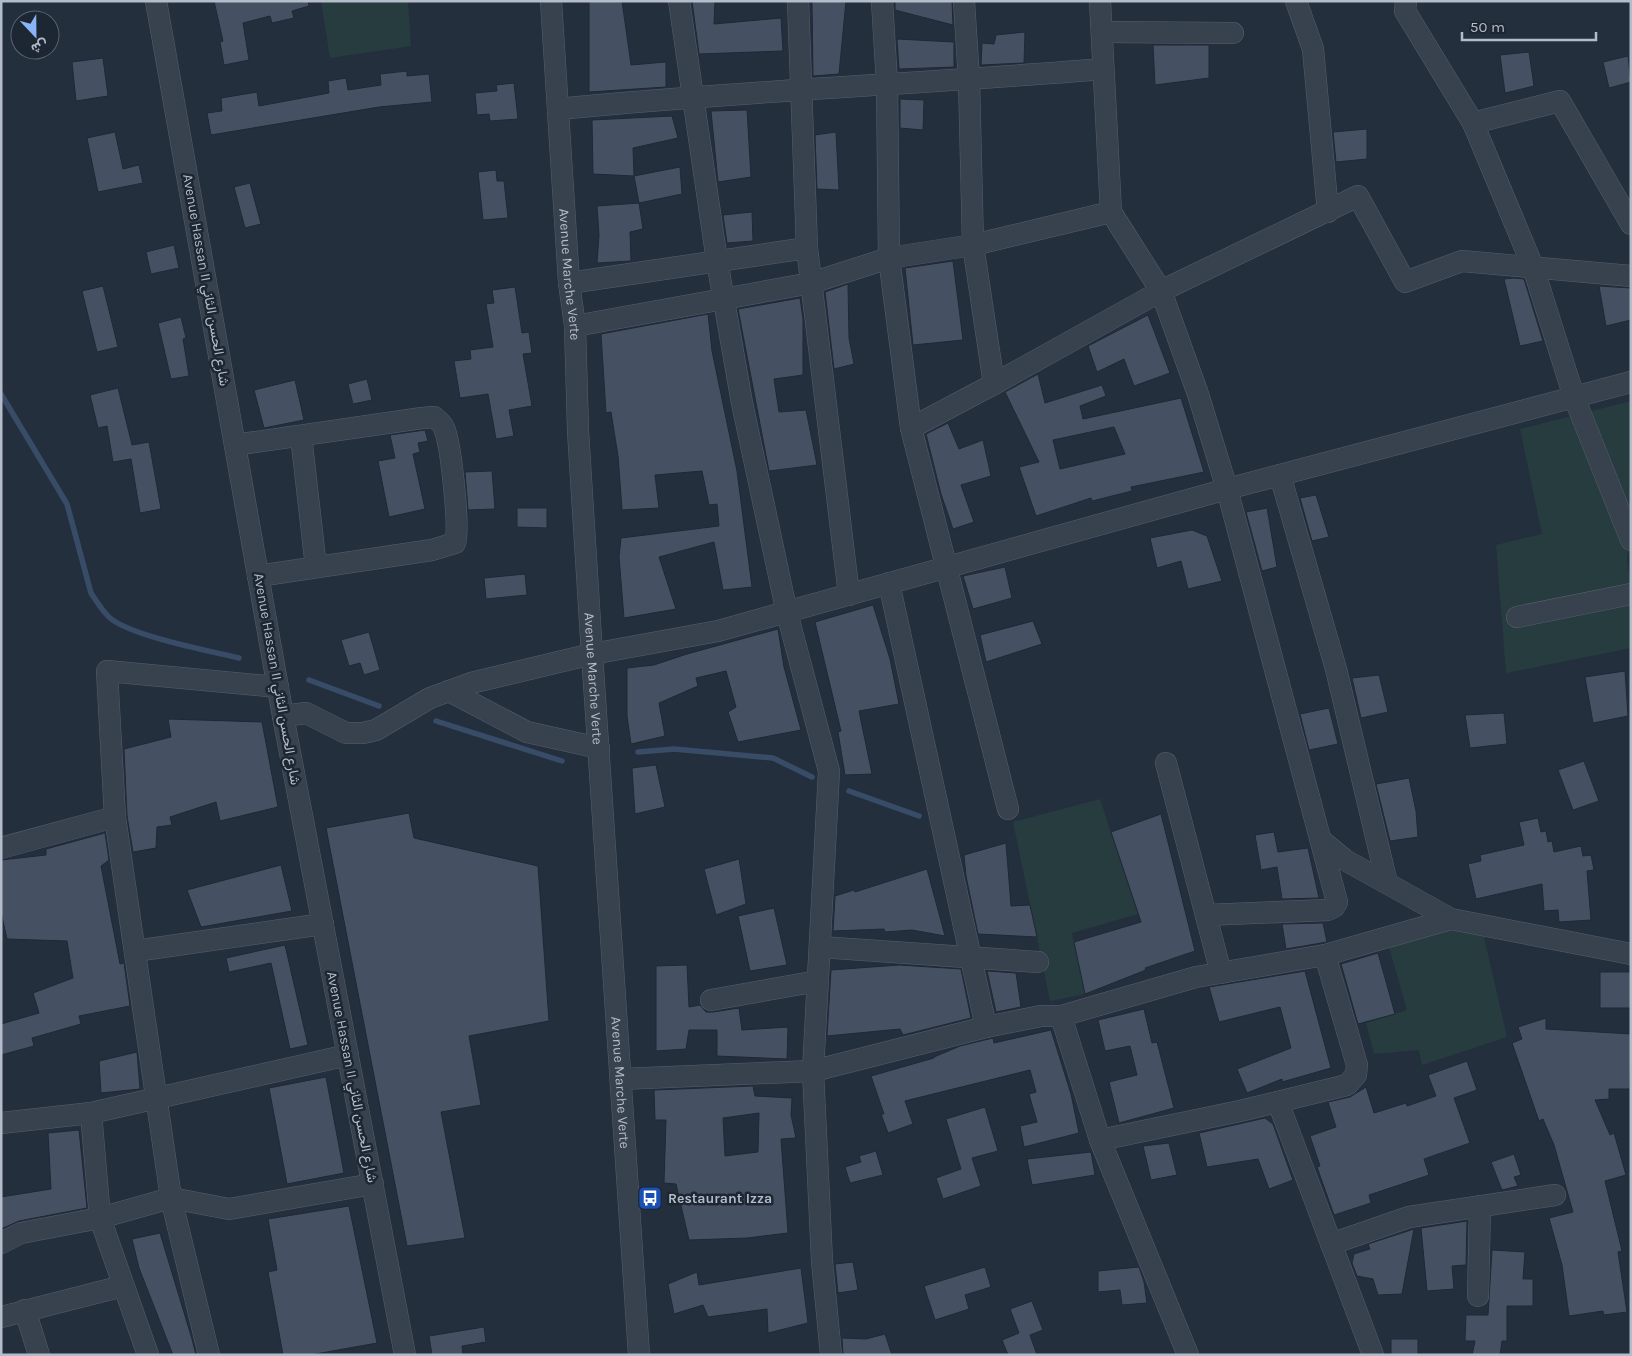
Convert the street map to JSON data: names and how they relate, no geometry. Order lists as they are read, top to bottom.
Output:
{
  "streets": {
    "street": ["Avenue Marche Verte", "Avenue Hassan II شارع الحسن الثاني"]
  },
  "places": {
    "bus stop": ["Restaurant Izza"]
  },
  "scale_bar": "50 m",
  "north": "bottom"
}
